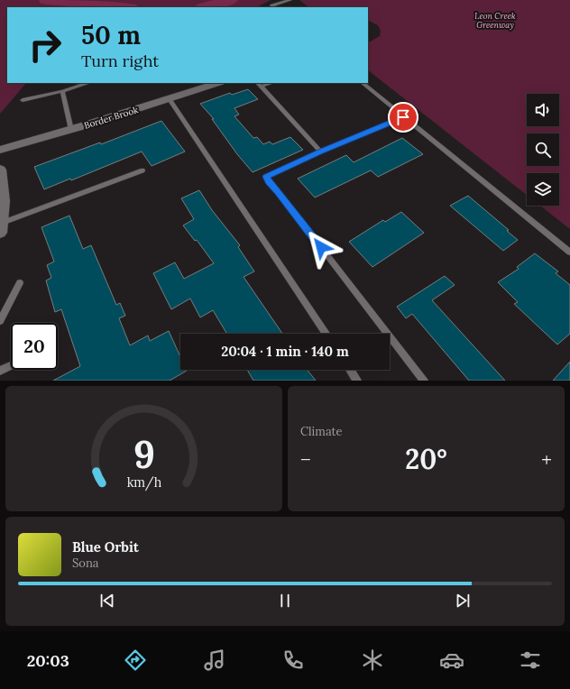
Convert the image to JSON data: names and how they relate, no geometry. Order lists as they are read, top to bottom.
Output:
{
  "streets": {
    "street": ["Border Brook"]
  },
  "parks": ["Leon Creek Greenway"],
  "page": {
    "turn": ["50 m", "Turn right"],
    "limit": "20",
    "trip": "20:04 · 1 min · 140 m",
    "tile": "Climate",
    "heat": ["−", "20°", "+"],
    "song": ["Blue Orbit", "Sona"],
    "tabs": "20:03",
    "gauge": ["9", "km/h"]
  }
}
